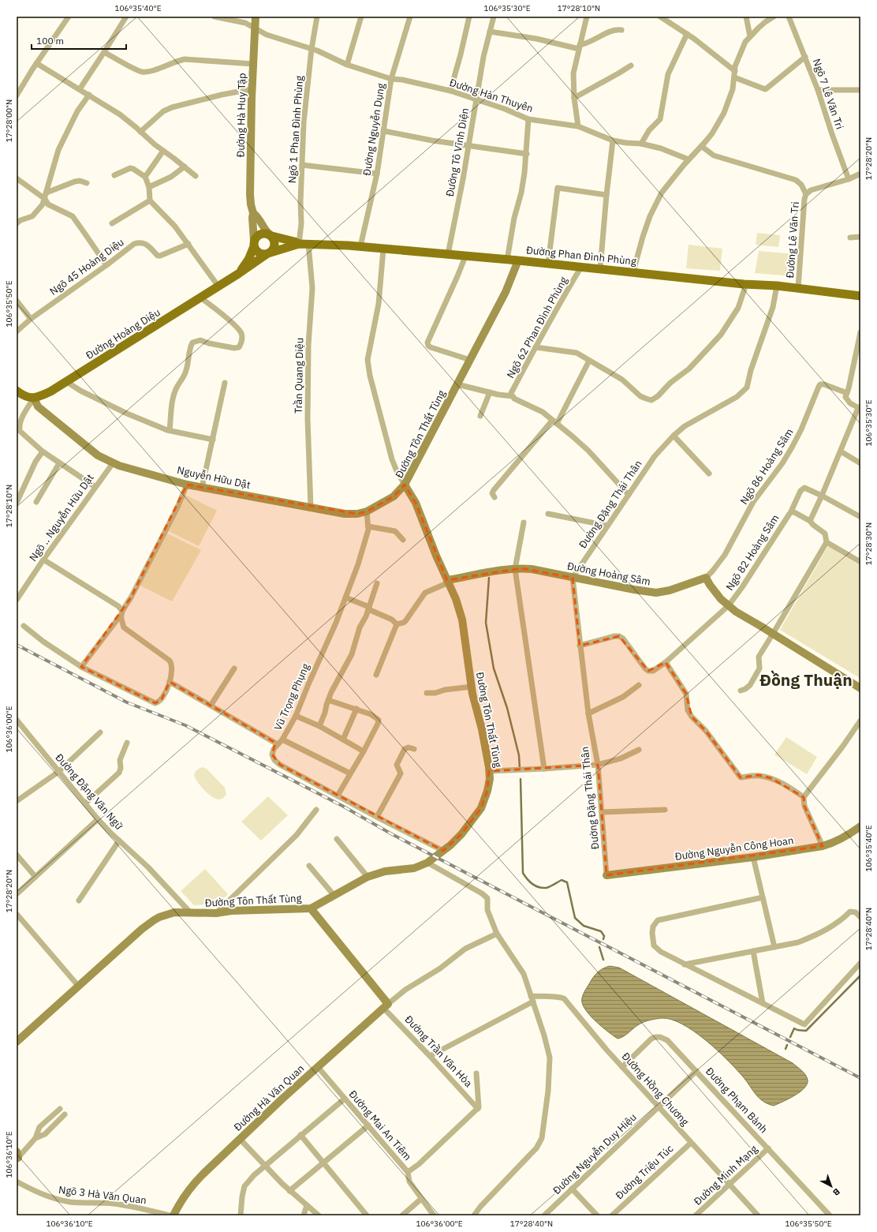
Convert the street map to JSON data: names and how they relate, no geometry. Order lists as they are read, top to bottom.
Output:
{
  "streets": {
    "main road": ["Đường Phan Đình Phùng", "Đường Hoàng Diệu"],
    "street": [
      "Ngõ 7 Lê Văn Tri",
      "Đường Hàn Thuyên",
      "Đường Hà Huy Tập",
      "Ngõ 1 Phan Đình Phùng",
      "Đường Nguyễn Dụng",
      "Đường Tô Vĩnh Diện",
      "Đường Lê Văn Tri",
      "Ngõ 45 Hoàng Diệu",
      "Ngõ 62 Phan Đình Phùng",
      "Trần Quang Diệu",
      "Đường Tôn Thất Tùng",
      "Ngõ 86 Hoàng Sâm",
      "Nguyễn Hữu Dật",
      "Đường Đặng Thái Thân",
      "Ngõ .. Nguyễn Hữu Dật",
      "Ngõ 82 Hoàng Sâm",
      "Đường Hoàng Sâm",
      "Vũ Trọng Phụng",
      "Đường Đặng Văn Ngữ",
      "Đường Nguyễn Công Hoan",
      "Đường Trần Văn Hòa",
      "Đường Hồng Chương",
      "Đường Hà Văn Quan",
      "Đường Phạm Bành",
      "Đường Mai An Tiêm",
      "Đường Nguyễn Duy Hiệu",
      "Đường Triệu Túc",
      "Đường Minh Mạng",
      "Ngõ 3 Hà Văn Quan"
    ]
  },
  "crossings": [
    ["Ngõ 7 Lê Văn Tri", "Đường Lê Văn Tri"],
    ["Đường Hàn Thuyên", "Đường Hà Huy Tập"],
    ["Đường Hàn Thuyên", "Ngõ 1 Phan Đình Phùng"],
    ["Đường Hàn Thuyên", "Đường Nguyễn Dụng"],
    ["Đường Hàn Thuyên", "Đường Tô Vĩnh Diện"],
    ["Đường Hà Huy Tập", "Đường Phan Đình Phùng"],
    ["Đường Hà Huy Tập", "Đường Hoàng Diệu"],
    ["Ngõ 1 Phan Đình Phùng", "Đường Phan Đình Phùng"],
    ["Đường Nguyễn Dụng", "Đường Phan Đình Phùng"],
    ["Đường Tô Vĩnh Diện", "Đường Phan Đình Phùng"],
    ["Đường Lê Văn Tri", "Đường Phan Đình Phùng"],
    ["Đường Phan Đình Phùng", "Ngõ 62 Phan Đình Phùng"],
    ["Đường Phan Đình Phùng", "Đường Hoàng Diệu"],
    ["Đường Phan Đình Phùng", "Trần Quang Diệu"],
    ["Đường Phan Đình Phùng", "Đường Tôn Thất Tùng"],
    ["Đường Phan Đình Phùng", "Đường Đặng Thái Thân"],
    ["Đường Hoàng Diệu", "Nguyễn Hữu Dật"],
    ["Trần Quang Diệu", "Nguyễn Hữu Dật"],
    ["Đường Tôn Thất Tùng", "Nguyễn Hữu Dật"],
    ["Đường Tôn Thất Tùng", "Đường Hoàng Sâm"],
    ["Đường Tôn Thất Tùng", "Vũ Trọng Phụng"],
    ["Đường Tôn Thất Tùng", "Đường Đặng Văn Ngữ"],
    ["Đường Tôn Thất Tùng", "Đường Trần Văn Hòa"],
    ["Ngõ 86 Hoàng Sâm", "Đường Hoàng Sâm"],
    ["Nguyễn Hữu Dật", "Ngõ .. Nguyễn Hữu Dật"],
    ["Nguyễn Hữu Dật", "Vũ Trọng Phụng"],
    ["Đường Đặng Thái Thân", "Ngõ 82 Hoàng Sâm"],
    ["Đường Đặng Thái Thân", "Đường Hoàng Sâm"],
    ["Đường Đặng Thái Thân", "Đường Nguyễn Công Hoan"],
    ["Đường Trần Văn Hòa", "Đường Hà Văn Quan"],
    ["Đường Hồng Chương", "Đường Phạm Bành"],
    ["Đường Hồng Chương", "Đường Nguyễn Duy Hiệu"],
    ["Đường Hồng Chương", "Đường Triệu Túc"],
    ["Đường Hồng Chương", "Đường Minh Mạng"],
    ["Đường Hà Văn Quan", "Đường Mai An Tiêm"],
    ["Đường Phạm Bành", "Đường Nguyễn Duy Hiệu"],
    ["Đường Phạm Bành", "Đường Minh Mạng"]
  ],
  "districts": ["Đồng Thuận"],
  "scale_bar": "100 m",
  "north": "bottom right",
  "coordinates": [
    "106°35'40\"E",
    "106°35'30\"E",
    "17°28'10\"N",
    "17°28'00\"N",
    "17°28'20\"N",
    "106°35'50\"E",
    "17°28'30\"N",
    "106°36'00\"E",
    "17°28'40\"N",
    "106°36'10\"E"
  ]
}
